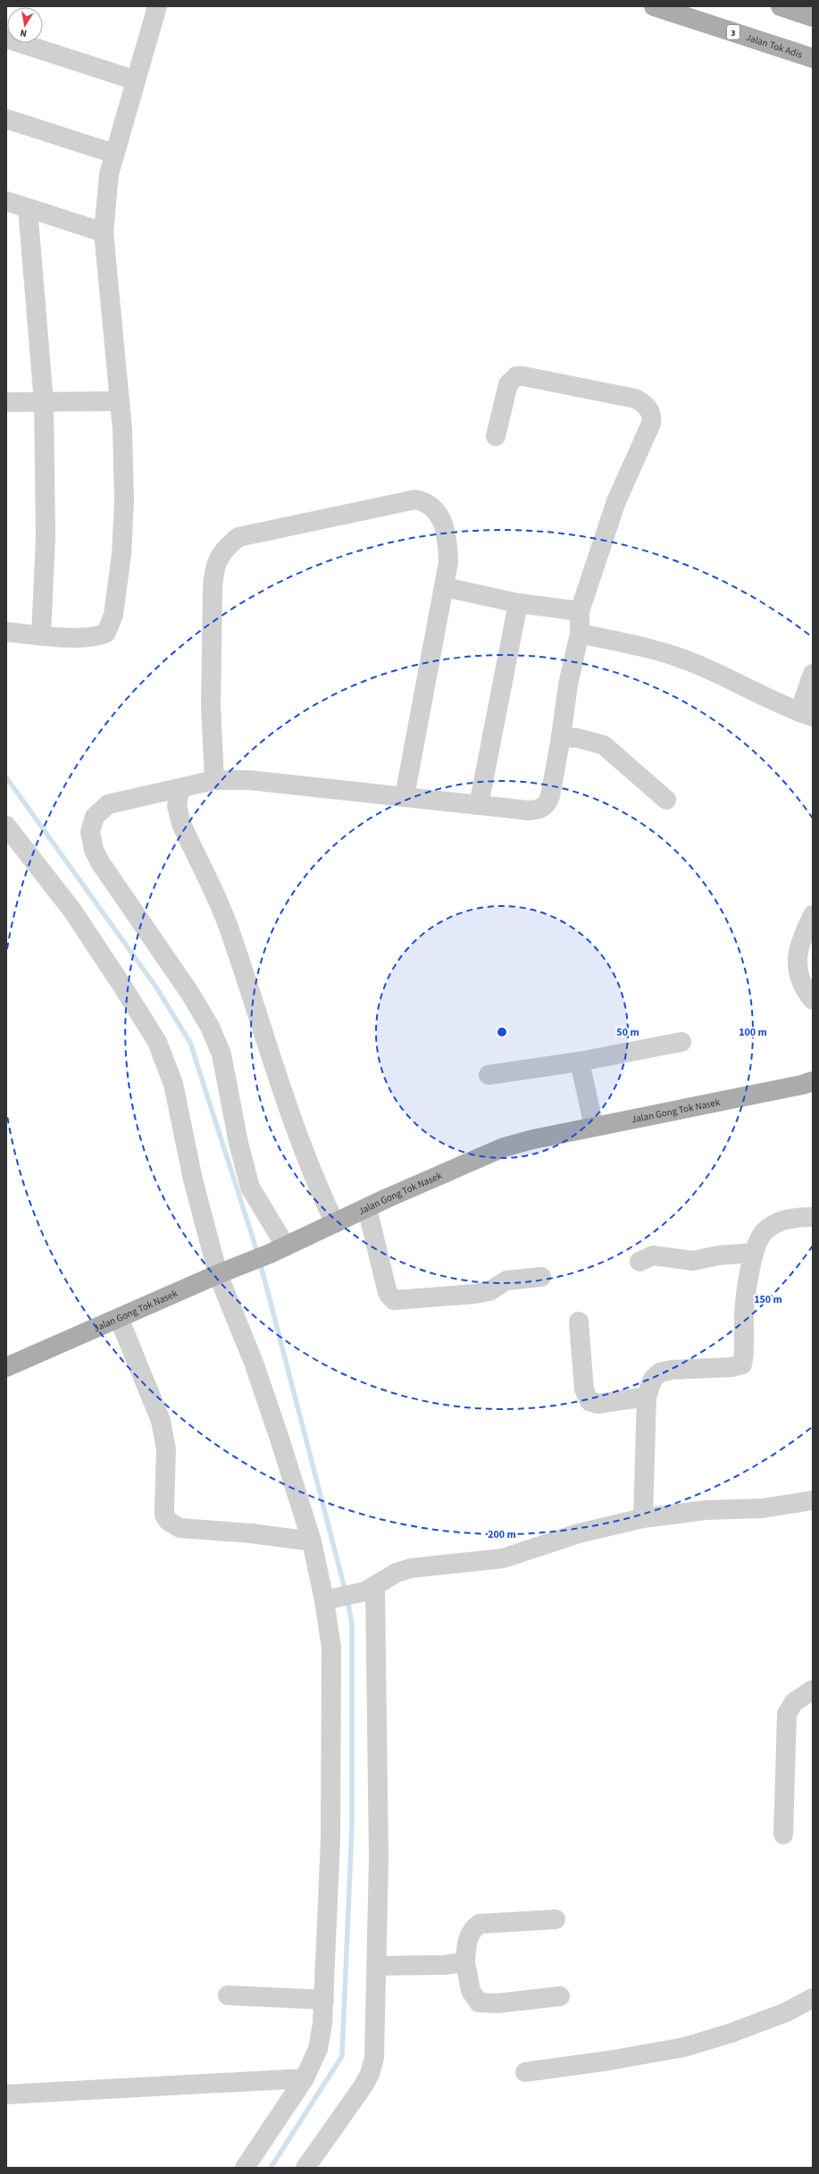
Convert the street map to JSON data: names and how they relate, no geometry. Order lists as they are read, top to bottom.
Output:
{
  "streets": {
    "main road": ["3", "Jalan Tok Adis", "Jalan Gong Tok Nasek"]
  },
  "north": "bottom",
  "rings": [
    "50 m",
    "100 m",
    "150 m",
    "200 m"
  ]
}
